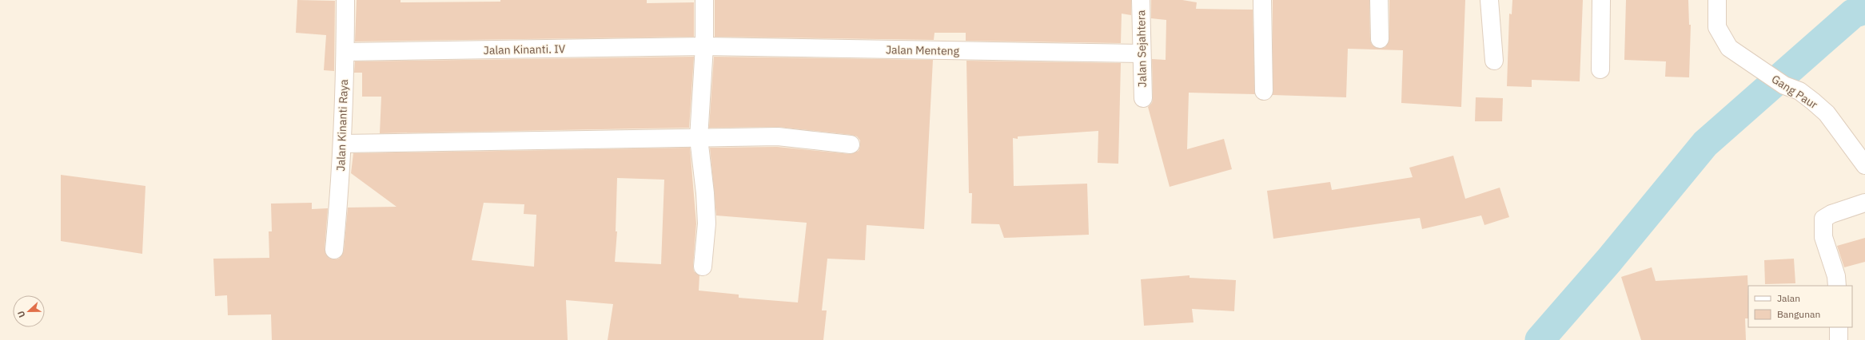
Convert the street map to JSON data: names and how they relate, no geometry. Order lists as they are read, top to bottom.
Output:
{
  "streets": {
    "street": [
      "Jalan Sejahtera",
      "Jalan Kinanti. IV",
      "Jalan Menteng",
      "Gang Paur",
      "Jalan Kinanti Raya"
    ]
  },
  "crossings": [
    ["Jalan Sejahtera", "Jalan Menteng"],
    ["Jalan Kinanti. IV", "Jalan Menteng"],
    ["Jalan Kinanti. IV", "Jalan Kinanti Raya"]
  ],
  "legend": ["Jalan", "Bangunan"],
  "north": "left"
}
